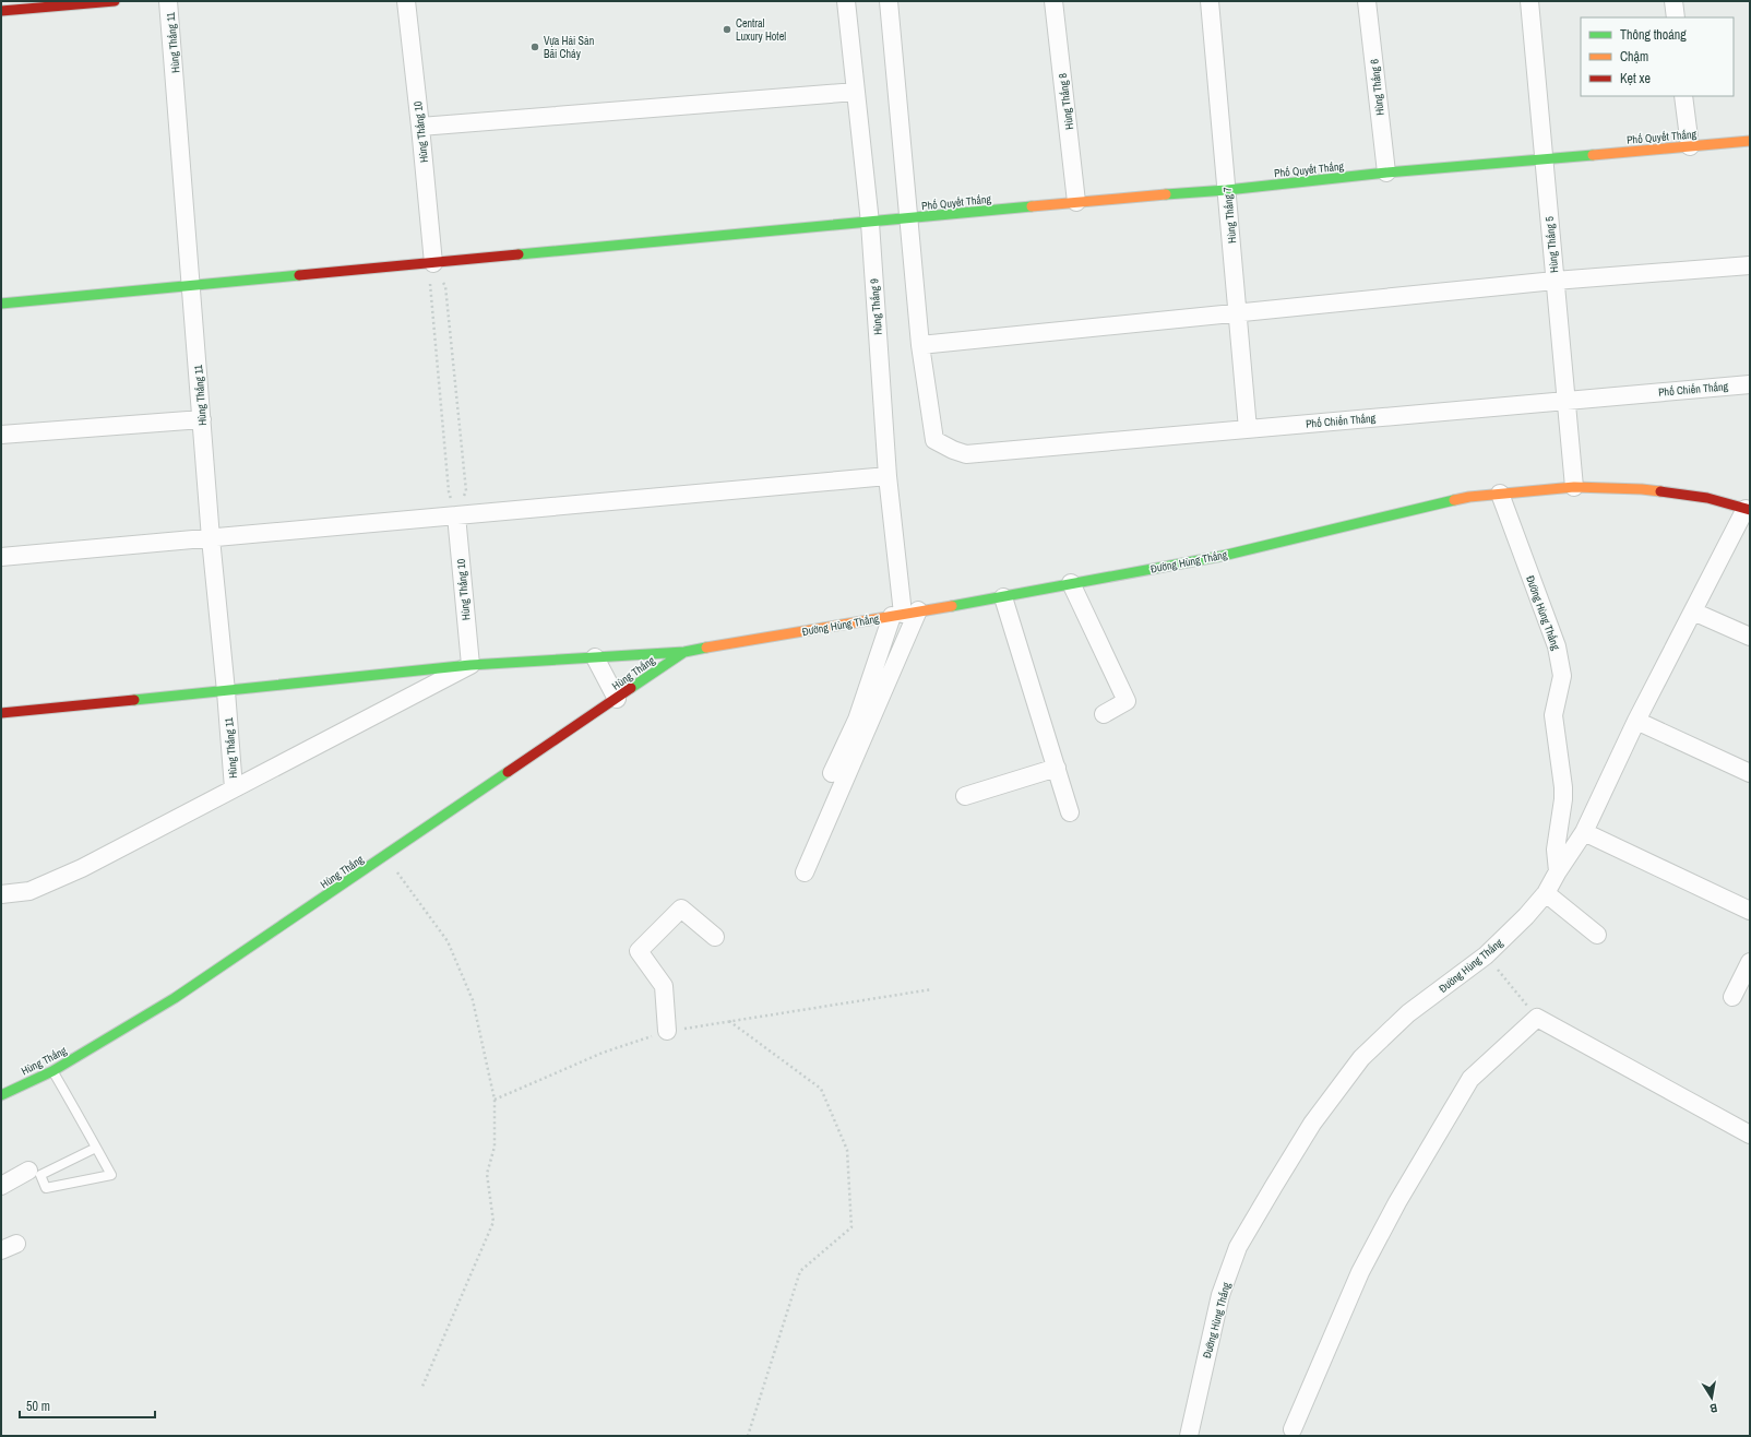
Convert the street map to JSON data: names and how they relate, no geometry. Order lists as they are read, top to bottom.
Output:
{
  "streets": {
    "street": [
      "Hùng Thắng 11",
      "Hùng Thắng 6",
      "Hùng Thắng 8",
      "Hùng Thắng 10",
      "Phố Quyết Thắng",
      "Hùng Thắng 7",
      "Hùng Thắng 5",
      "Hùng Thắng 9",
      "Phố Chiến Thắng",
      "Đường Hùng Thắng",
      "Hùng Thắng"
    ]
  },
  "crossings": [
    ["Hùng Thắng 11", "Phố Quyết Thắng"],
    ["Hùng Thắng 11", "Đường Hùng Thắng"],
    ["Hùng Thắng 6", "Phố Quyết Thắng"],
    ["Hùng Thắng 8", "Phố Quyết Thắng"],
    ["Hùng Thắng 10", "Phố Quyết Thắng"],
    ["Hùng Thắng 10", "Đường Hùng Thắng"],
    ["Phố Quyết Thắng", "Hùng Thắng 7"],
    ["Phố Quyết Thắng", "Hùng Thắng 5"],
    ["Phố Quyết Thắng", "Hùng Thắng 9"],
    ["Hùng Thắng 7", "Phố Chiến Thắng"],
    ["Hùng Thắng 5", "Phố Chiến Thắng"],
    ["Hùng Thắng 9", "Đường Hùng Thắng"],
    ["Đường Hùng Thắng", "Hùng Thắng"]
  ],
  "places": ["Central Luxury Hotel", "Vựa Hải Sản Bãi Cháy"],
  "legend": ["Thông thoáng", "Chậm", "Kẹt xe"],
  "scale_bar": "50 m",
  "north": "bottom"
}
